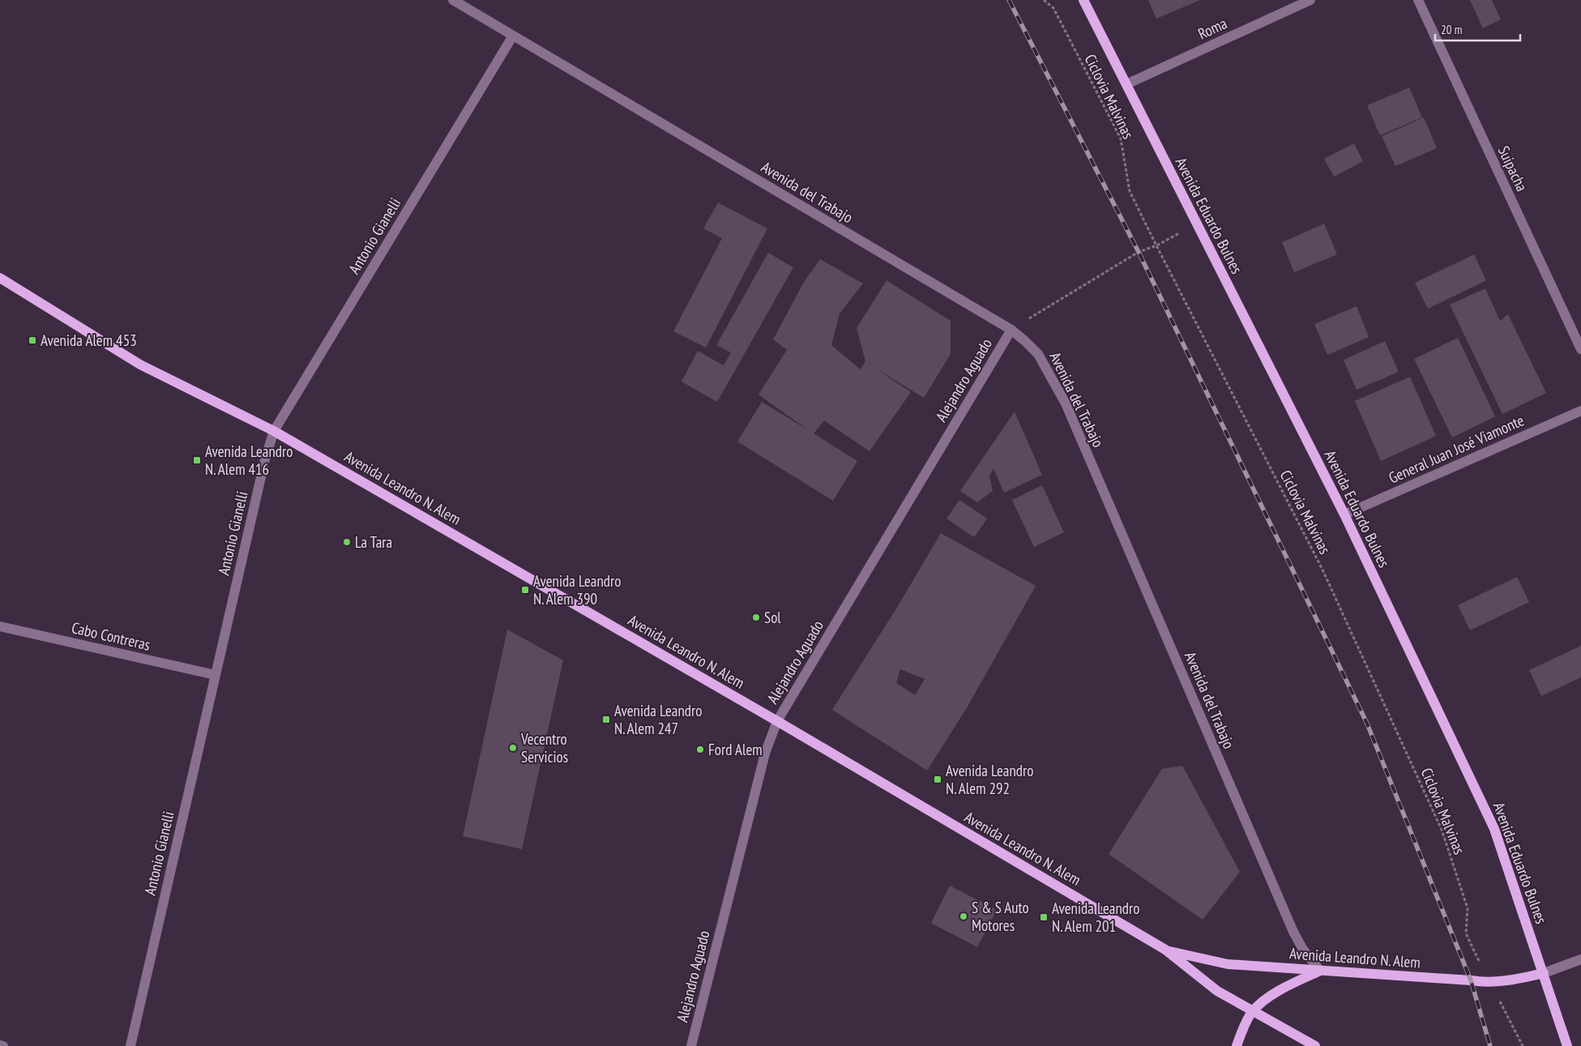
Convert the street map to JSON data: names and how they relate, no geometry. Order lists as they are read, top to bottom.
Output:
{
  "streets": {
    "main road": ["Avenida Eduardo Bulnes", "Avenida Leandro N. Alem"],
    "street": [
      "Roma",
      "Suipacha",
      "Avenida del Trabajo",
      "Antonio Gianelli",
      "Alejandro Aguado",
      "General Juan José Viamonte",
      "Cabo Contreras"
    ],
    "path": ["Ciclovia Malvinas"]
  },
  "crossings": [
    ["Roma", "Avenida Eduardo Bulnes"],
    ["Ciclovia Malvinas", "Avenida Leandro N. Alem"],
    ["Avenida del Trabajo", "Antonio Gianelli"],
    ["Avenida del Trabajo", "Alejandro Aguado"],
    ["Avenida del Trabajo", "Avenida Leandro N. Alem"],
    ["Avenida Eduardo Bulnes", "General Juan José Viamonte"],
    ["Avenida Eduardo Bulnes", "Avenida Leandro N. Alem"],
    ["Antonio Gianelli", "Avenida Leandro N. Alem"],
    ["Antonio Gianelli", "Cabo Contreras"],
    ["Alejandro Aguado", "Avenida Leandro N. Alem"]
  ],
  "places": {
    "transit": [
      "Avenida Alem 453",
      "Avenida Leandro N. Alem 416",
      "Avenida Leandro N. Alem 390",
      "Avenida Leandro N. Alem 247",
      "Avenida Leandro N. Alem 292",
      "Avenida Leandro N. Alem 201"
    ],
    "other": [
      "La Tara",
      "Sol",
      "Vecentro Servicios",
      "Ford Alem",
      "S & S Auto Motores"
    ]
  },
  "scale_bar": "20 m"
}
